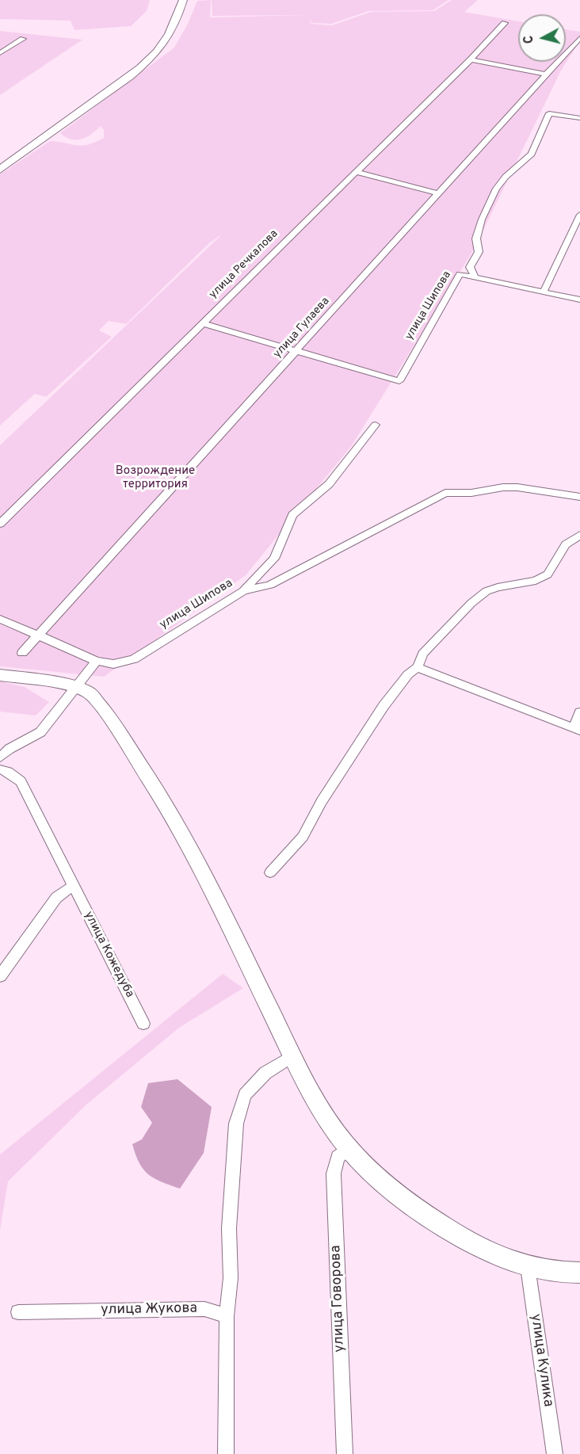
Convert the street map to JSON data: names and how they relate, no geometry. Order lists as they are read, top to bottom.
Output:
{
  "streets": {
    "street": [
      "улица Речкалова",
      "улица Шипова",
      "улица Гулаева",
      "улица Кожедуба",
      "улица Говорова",
      "улица Жукова",
      "улица Кулика"
    ]
  },
  "crossings": [
    ["улица Речкалова", "улица Шипова"],
    ["улица Шипова", "улица Гулаева"]
  ],
  "parks": ["Возрождение территория"],
  "north": "left"
}
